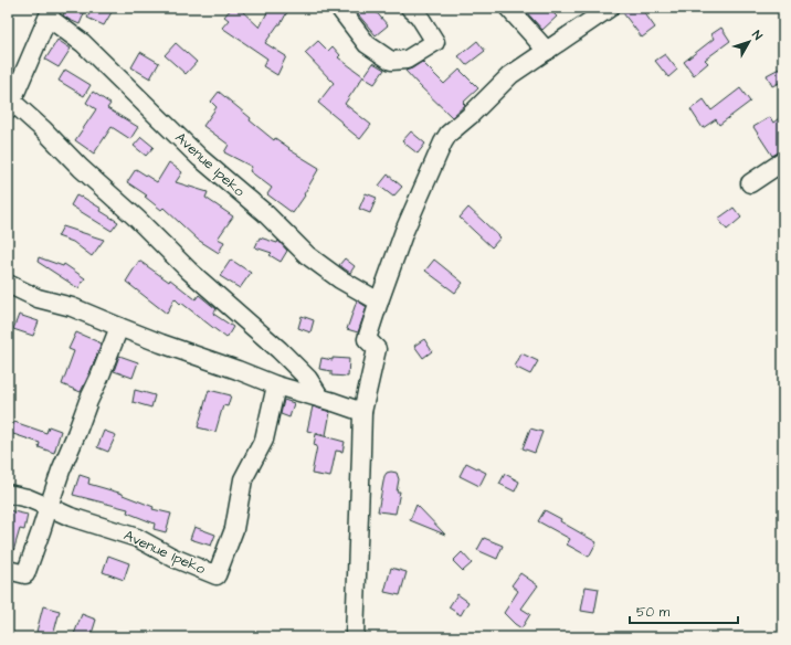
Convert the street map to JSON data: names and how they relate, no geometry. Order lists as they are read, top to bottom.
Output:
{
  "streets": {
    "street": ["Avenue Ipeko"]
  },
  "scale_bar": "50 m",
  "north": "top right"
}
